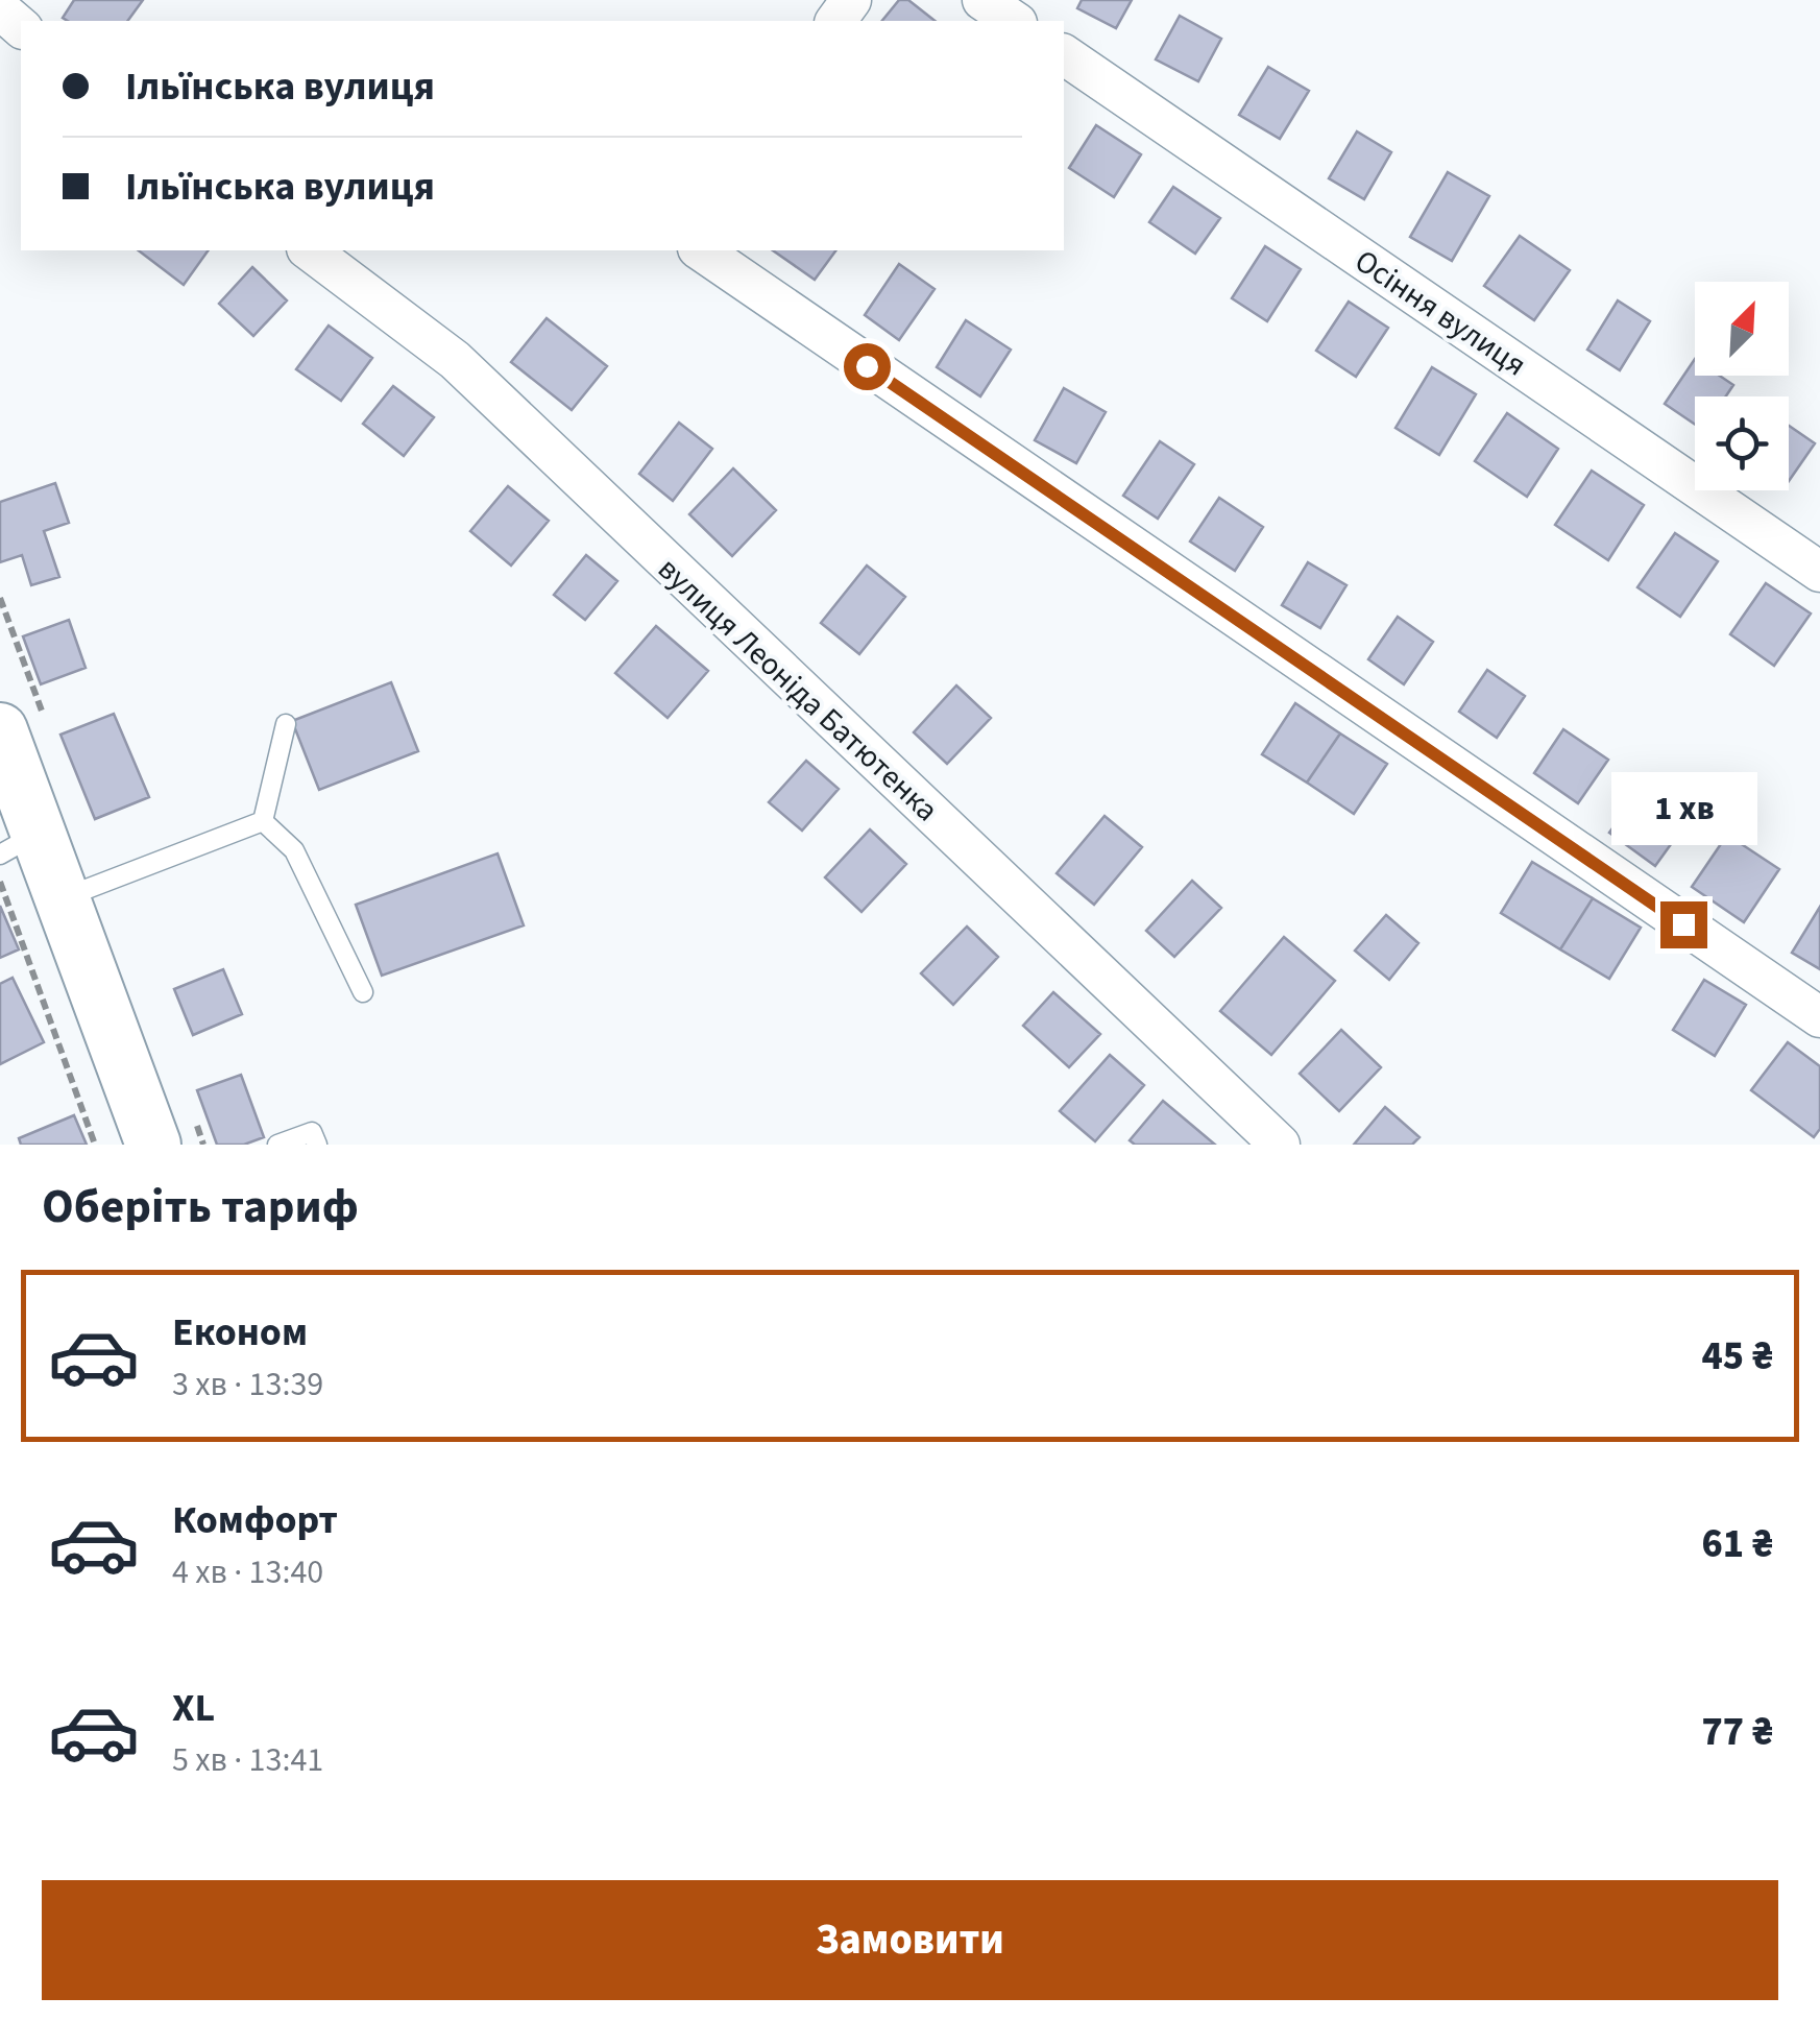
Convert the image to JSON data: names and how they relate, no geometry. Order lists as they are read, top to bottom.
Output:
{
  "streets": {
    "street": ["Осіння вулиця", "вулиця Леоніда Батютенка"]
  },
  "north": "top right",
  "page": {
    "banner": ["Ільїнська вулиця", "Ільїнська вулиця"],
    "bubble": "1 хв",
    "heading": "Оберіть тариф",
    "list": [
      {
        "name": "Економ",
        "note": "3 хв · 13:39",
        "value": "45 ₴"
      },
      {
        "name": "Комфорт",
        "note": "4 хв · 13:40",
        "value": "61 ₴"
      },
      {
        "name": "XL",
        "note": "5 хв · 13:41",
        "value": "77 ₴"
      }
    ],
    "buttons": "Замовити"
  }
}
